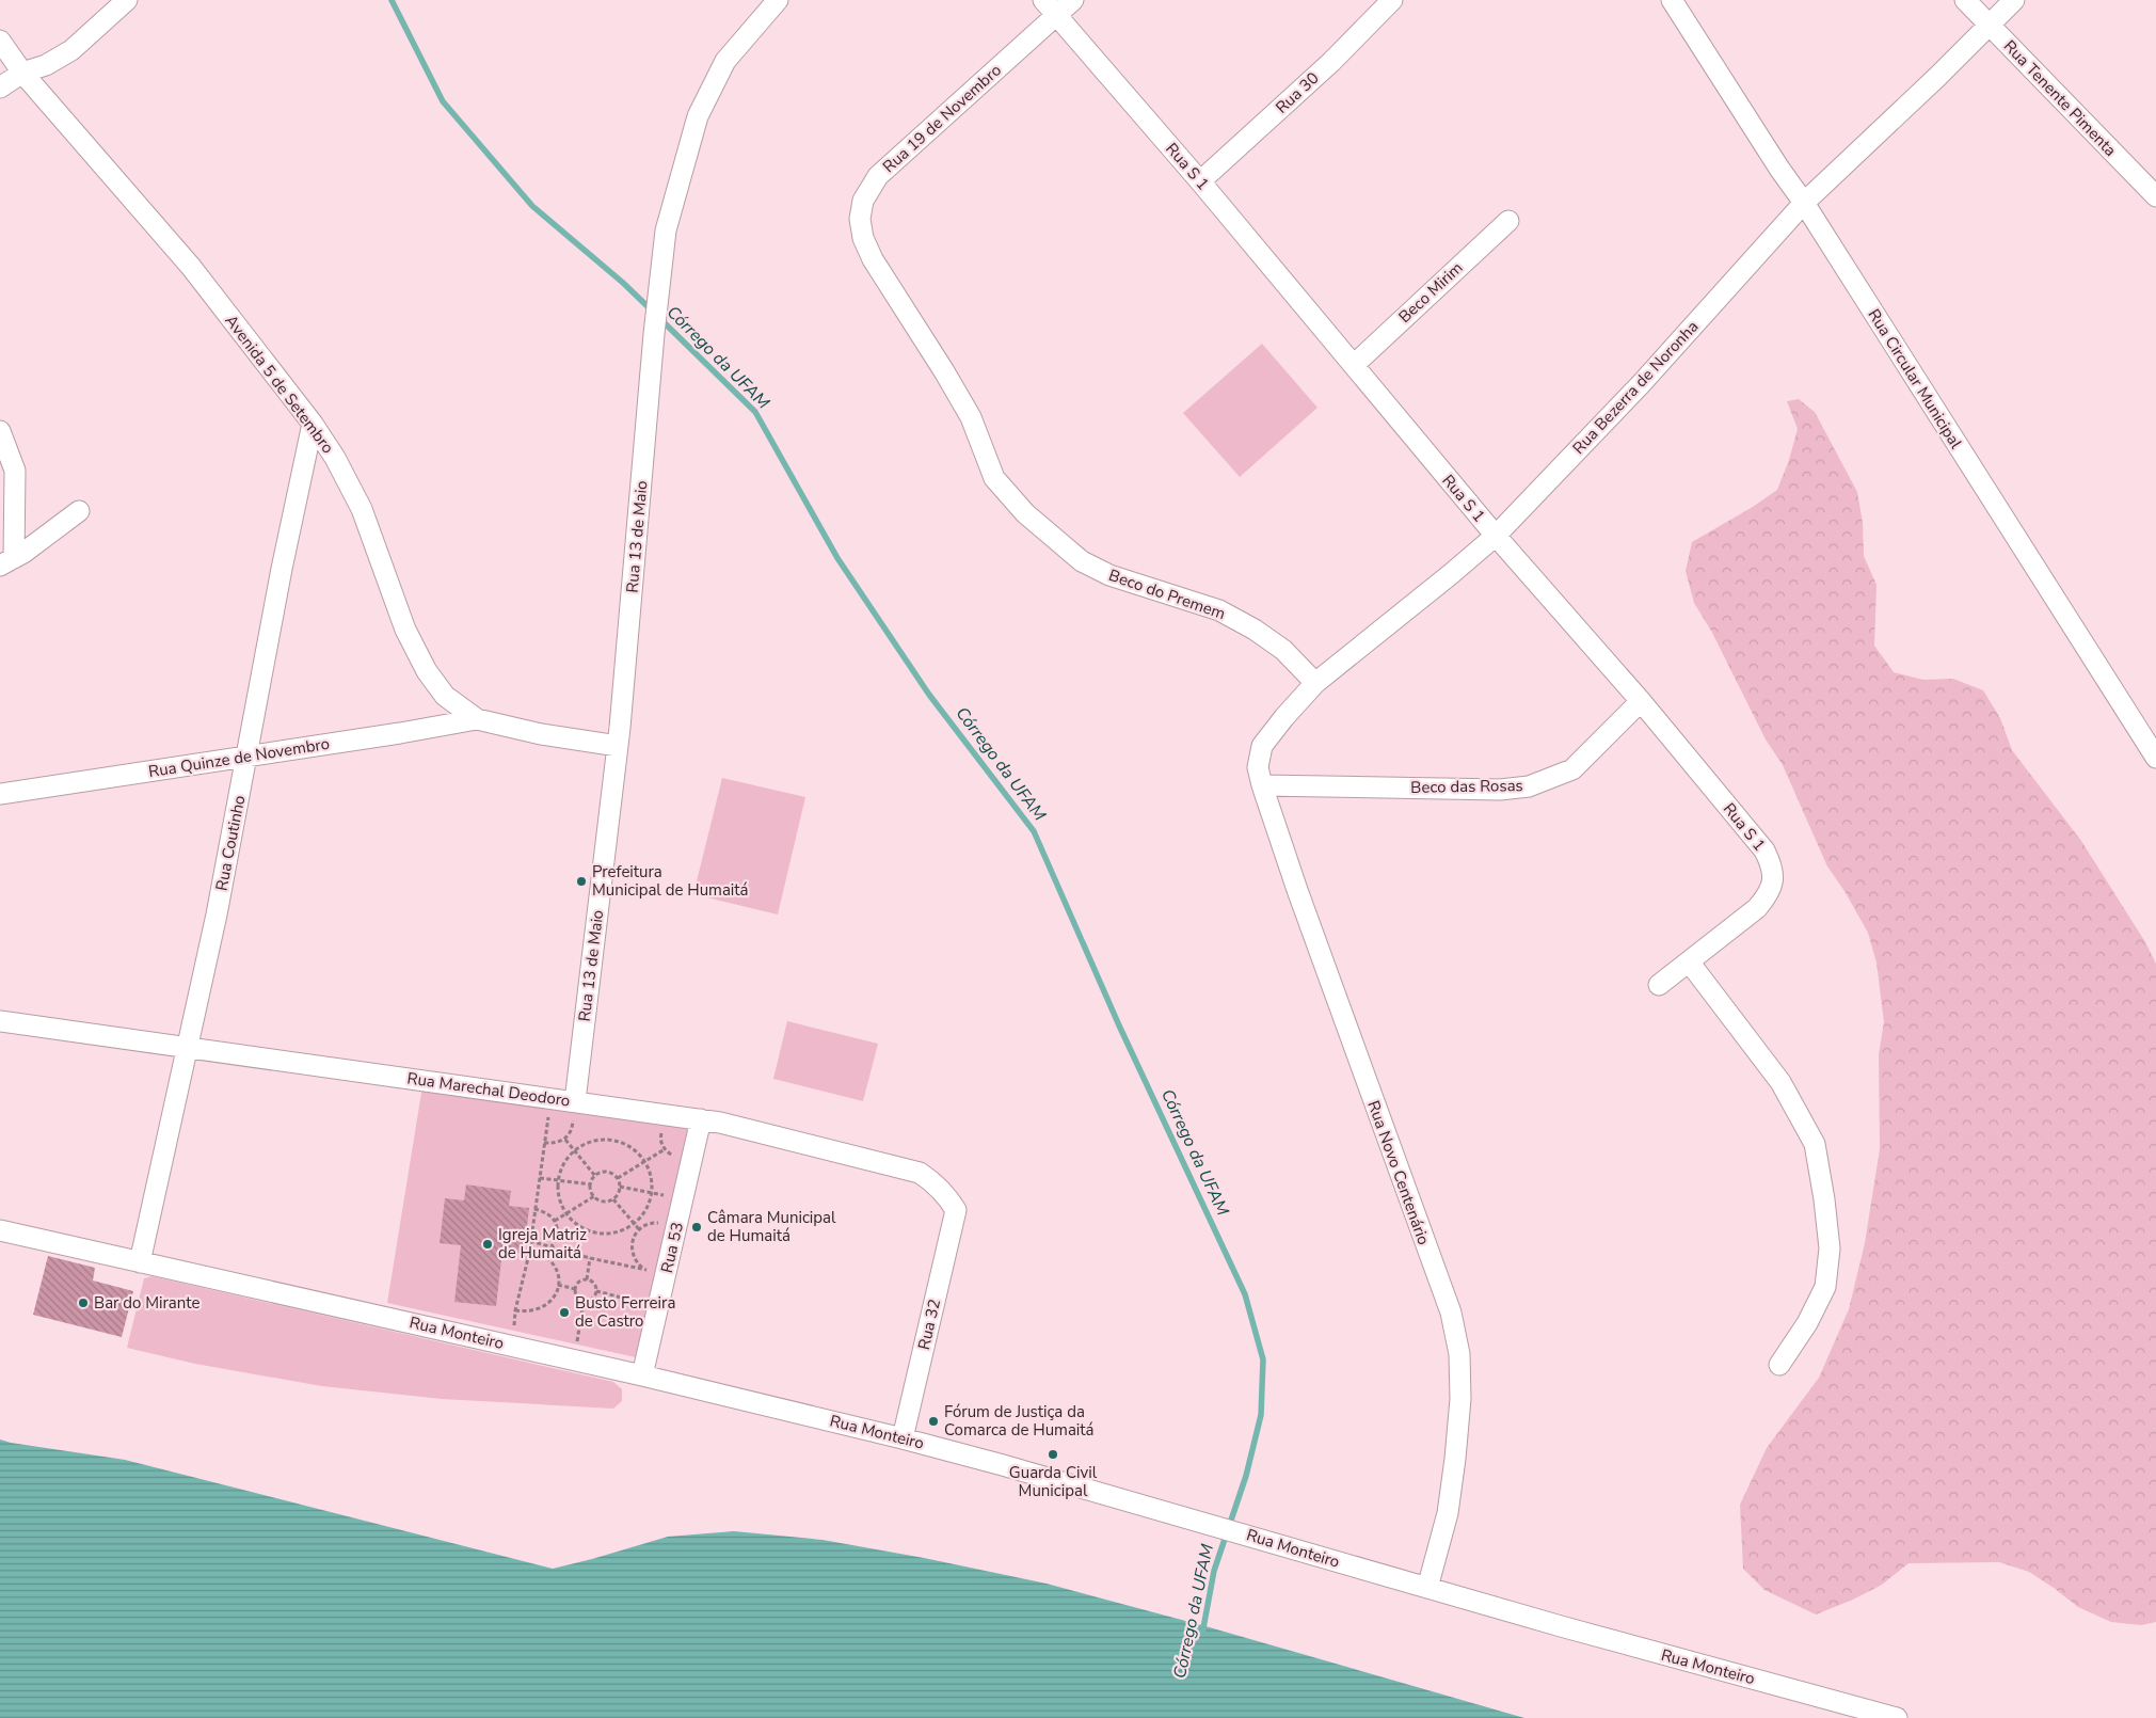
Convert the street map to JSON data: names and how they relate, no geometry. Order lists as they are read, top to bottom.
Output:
{
  "streets": {
    "street": [
      "Rua 30",
      "Rua Tenente Pimenta",
      "Rua 19 de Novembro",
      "Rua S 1",
      "Beco Mirim",
      "Rua Circular Municipal",
      "Avenida 5 de Setembro",
      "Rua Bezerra de Noronha",
      "Rua 13 de Maio",
      "Beco do Premem",
      "Rua Quinze de Novembro",
      "Beco das Rosas",
      "Rua Coutinho",
      "Rua Marechal Deodoro",
      "Rua Novo Centenário",
      "Rua 53",
      "Rua 32",
      "Rua Monteiro"
    ]
  },
  "crossings": [
    ["Rua 30", "Rua S 1"],
    ["Rua Tenente Pimenta", "Rua Bezerra de Noronha"],
    ["Rua 19 de Novembro", "Rua S 1"],
    ["Rua 19 de Novembro", "Beco do Premem"],
    ["Rua S 1", "Beco Mirim"],
    ["Rua S 1", "Rua Bezerra de Noronha"],
    ["Rua S 1", "Beco das Rosas"],
    ["Rua Circular Municipal", "Rua Bezerra de Noronha"],
    ["Avenida 5 de Setembro", "Rua 13 de Maio"],
    ["Avenida 5 de Setembro", "Rua Quinze de Novembro"],
    ["Avenida 5 de Setembro", "Rua Coutinho"],
    ["Rua Bezerra de Noronha", "Beco do Premem"],
    ["Rua Bezerra de Noronha", "Beco das Rosas"],
    ["Rua Bezerra de Noronha", "Rua Novo Centenário"],
    ["Rua 13 de Maio", "Rua Marechal Deodoro"],
    ["Rua Quinze de Novembro", "Rua Coutinho"],
    ["Beco das Rosas", "Rua Novo Centenário"],
    ["Rua Coutinho", "Rua Marechal Deodoro"],
    ["Rua Coutinho", "Rua Monteiro"],
    ["Rua Marechal Deodoro", "Rua 53"],
    ["Rua Marechal Deodoro", "Rua 32"],
    ["Rua Novo Centenário", "Rua Monteiro"],
    ["Rua 53", "Rua Monteiro"],
    ["Rua 32", "Rua Monteiro"]
  ],
  "water": ["Córrego da UFAM"],
  "places": [
    "Prefeitura Municipal de Humaitá",
    "Câmara Municipal de Humaitá",
    "Igreja Matriz de Humaitá",
    "Bar do Mirante",
    "Busto Ferreira de Castro",
    "Fórum de Justiça da Comarca de Humaitá",
    "Guarda Civil Municipal"
  ]
}
